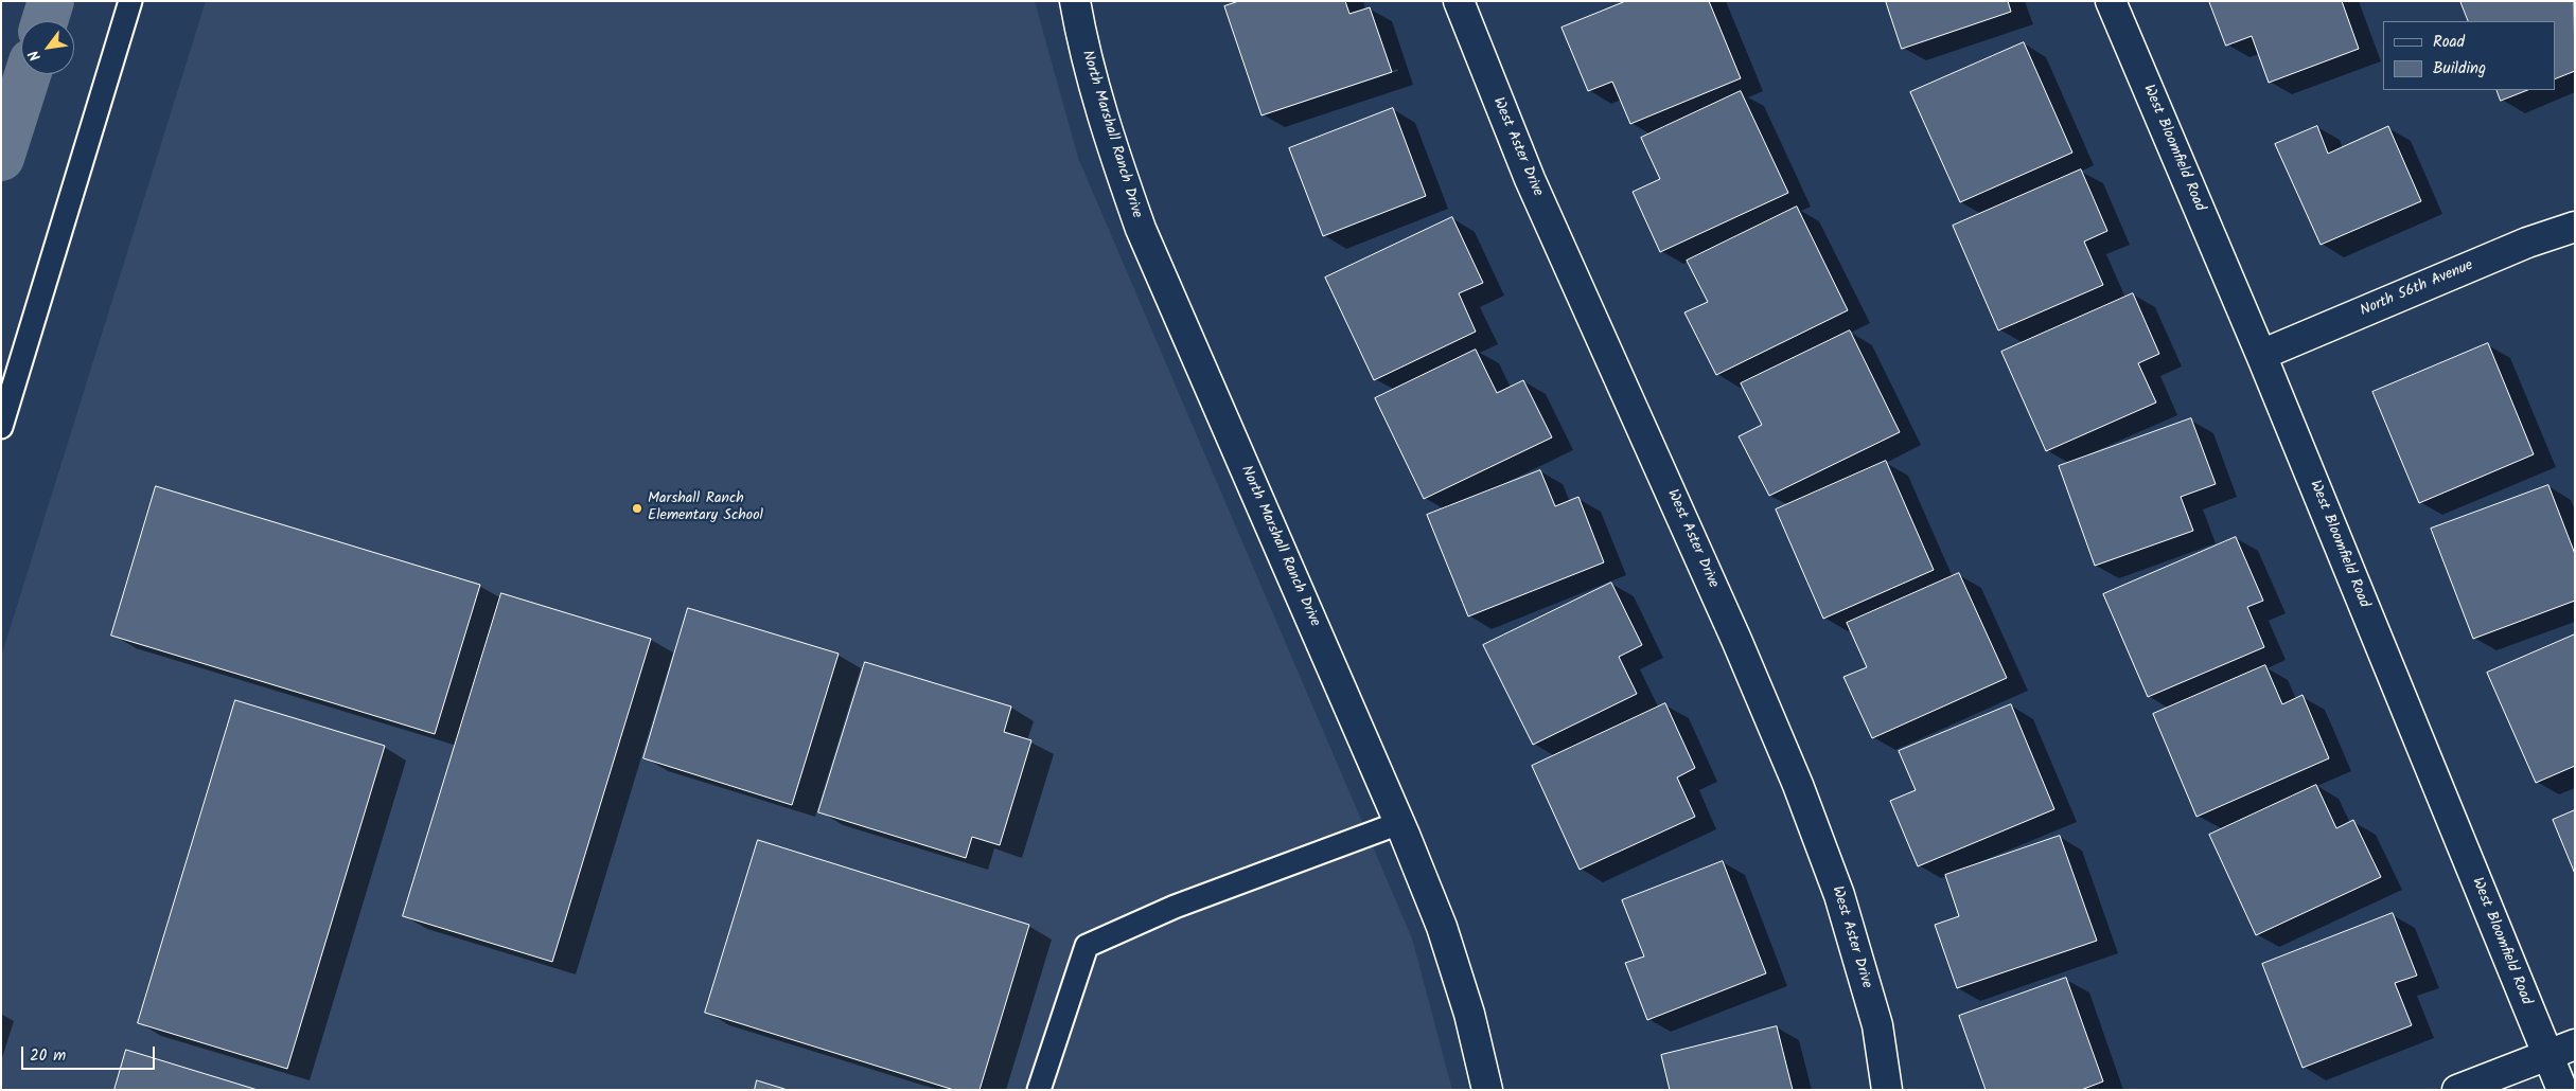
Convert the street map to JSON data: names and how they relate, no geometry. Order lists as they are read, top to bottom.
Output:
{
  "streets": {
    "street": [
      "North Marshall Ranch Drive",
      "West Aster Drive",
      "West Bloomfield Road",
      "North 56th Avenue"
    ]
  },
  "crossings": [
    ["West Bloomfield Road", "North 56th Avenue"]
  ],
  "places": ["Marshall Ranch Elementary School"],
  "legend": ["Road", "Building"],
  "scale_bar": "20 m",
  "north": "bottom left"
}
